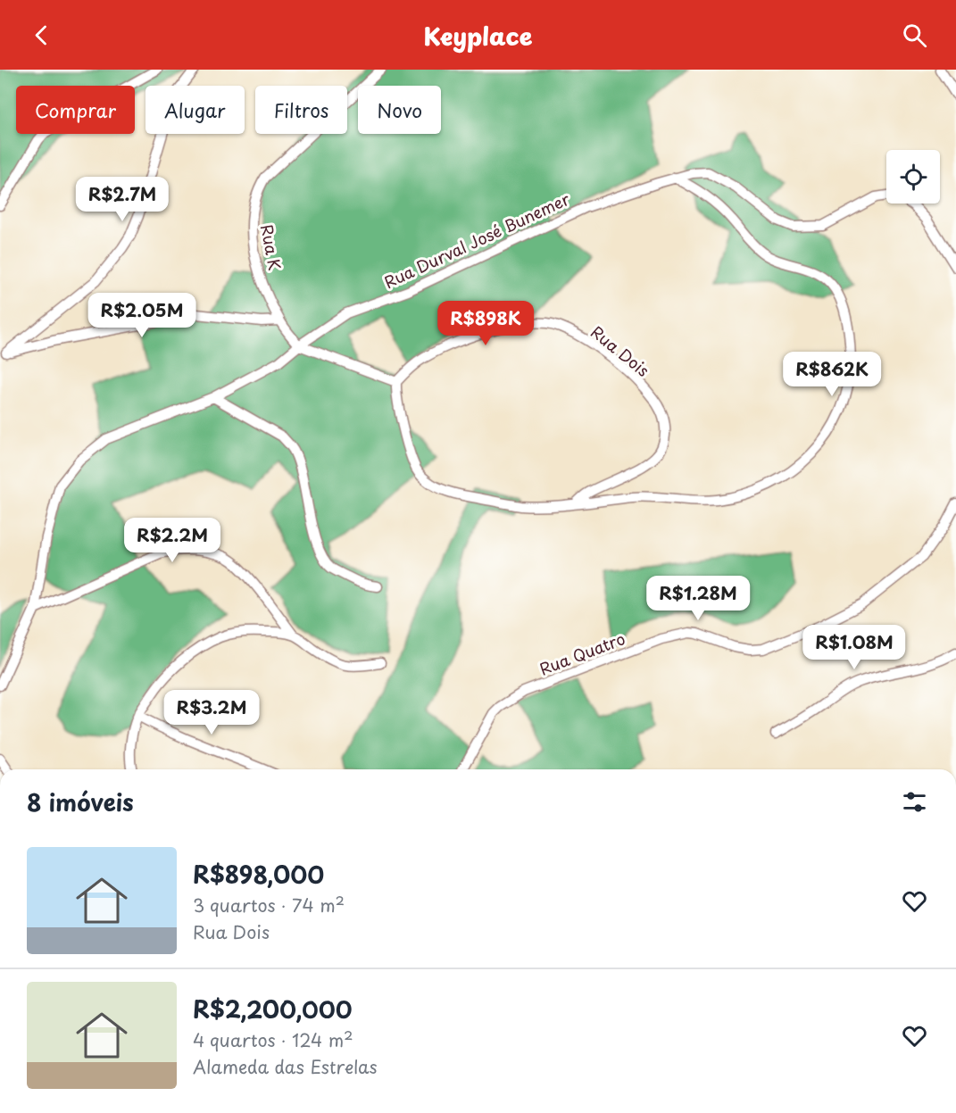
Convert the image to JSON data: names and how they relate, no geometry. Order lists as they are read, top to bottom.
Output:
{
  "streets": {
    "street": [
      "Rua Durval José Bunemer",
      "Rua K",
      "Rua Dois",
      "Rua Quatro"
    ]
  },
  "crossings": [
    ["Rua Durval José Bunemer", "Rua K"]
  ],
  "page": {
    "header": "Keyplace",
    "chip": [
      "Comprar",
      "Alugar",
      "Filtros",
      "Novo"
    ],
    "price": [
      "R$2.7M",
      "R$2.05M",
      "R$898K",
      "R$862K",
      "R$2.2M",
      "R$1.28M",
      "R$1.08M",
      "R$3.2M"
    ],
    "heading": "8 imóveis",
    "list": [
      {
        "name": "R$898,000",
        "note": "3 quartos · 74 m² · Rua Dois"
      },
      {
        "name": "R$2,200,000",
        "note": "4 quartos · 124 m² · Alameda das Estrelas"
      }
    ]
  }
}
